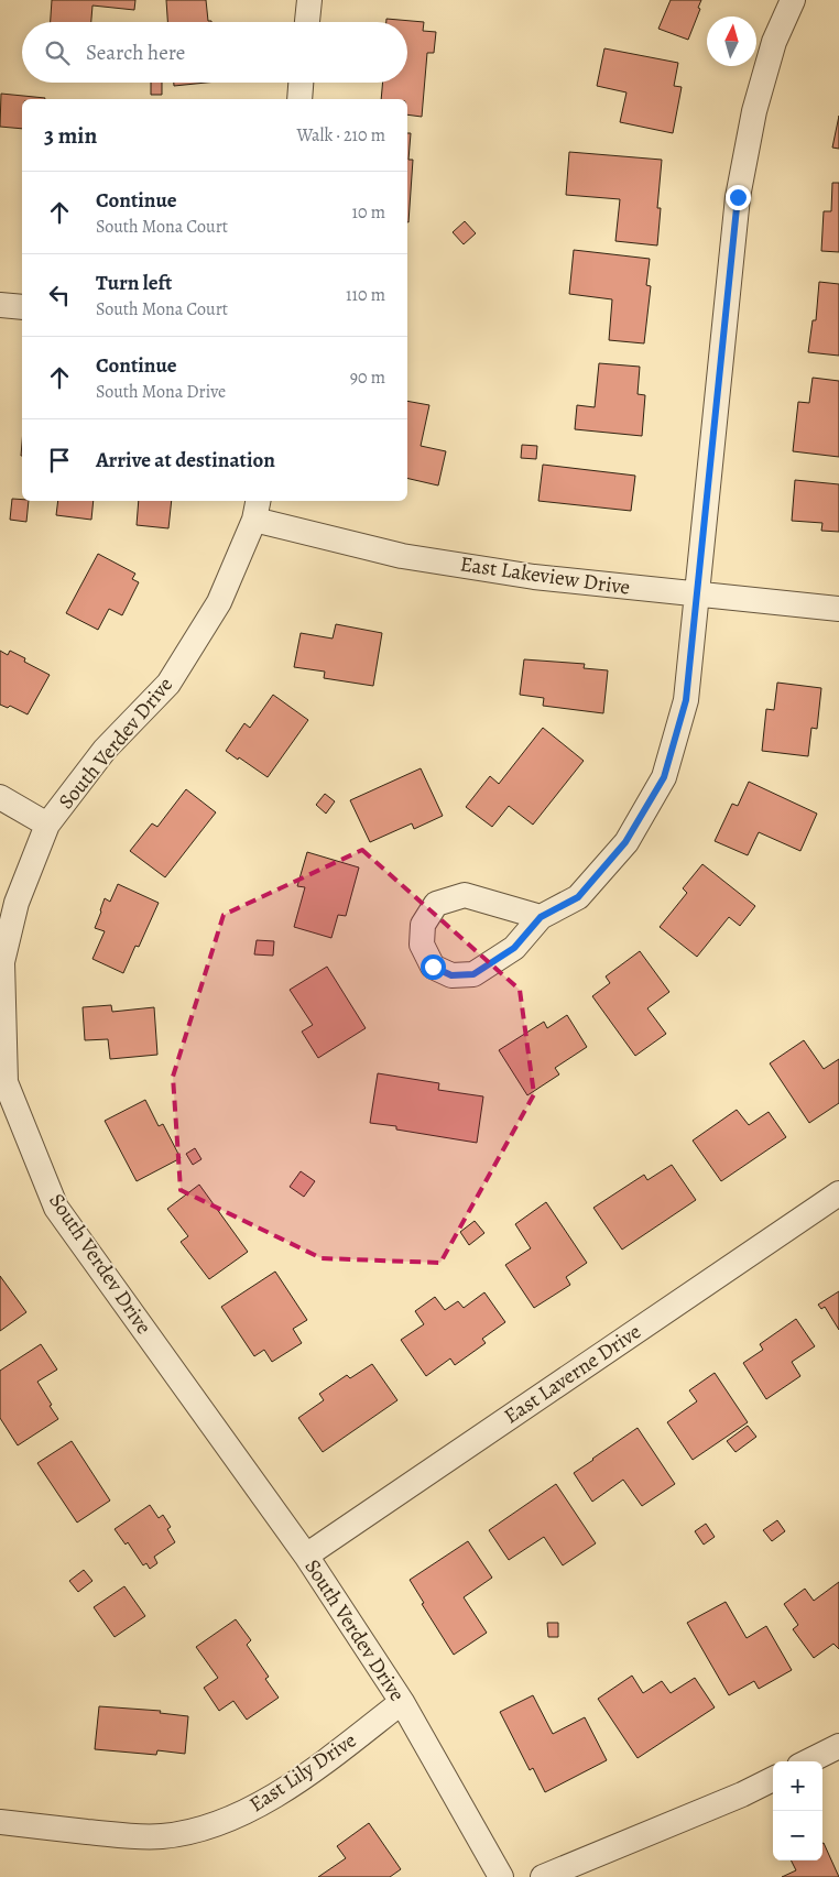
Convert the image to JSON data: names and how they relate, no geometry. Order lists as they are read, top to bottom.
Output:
{
  "streets": {
    "street": [
      "East Lakeview Drive",
      "South Verdev Drive",
      "East Laverne Drive",
      "East Lily Drive"
    ]
  },
  "crossings": [
    ["East Lakeview Drive", "South Verdev Drive"],
    ["South Verdev Drive", "East Laverne Drive"],
    ["South Verdev Drive", "East Lily Drive"]
  ],
  "north": "top",
  "page": {
    "search": "Search here",
    "heading": ["3 min", "Walk · 210 m"],
    "list": [
      ["Continue", "South Mona Court", "10 m"],
      ["Turn left", "South Mona Court", "110 m"],
      ["Continue", "South Mona Drive", "90 m"],
      "Arrive at destination"
    ],
    "map_buttons": ["+", "−"]
  }
}
